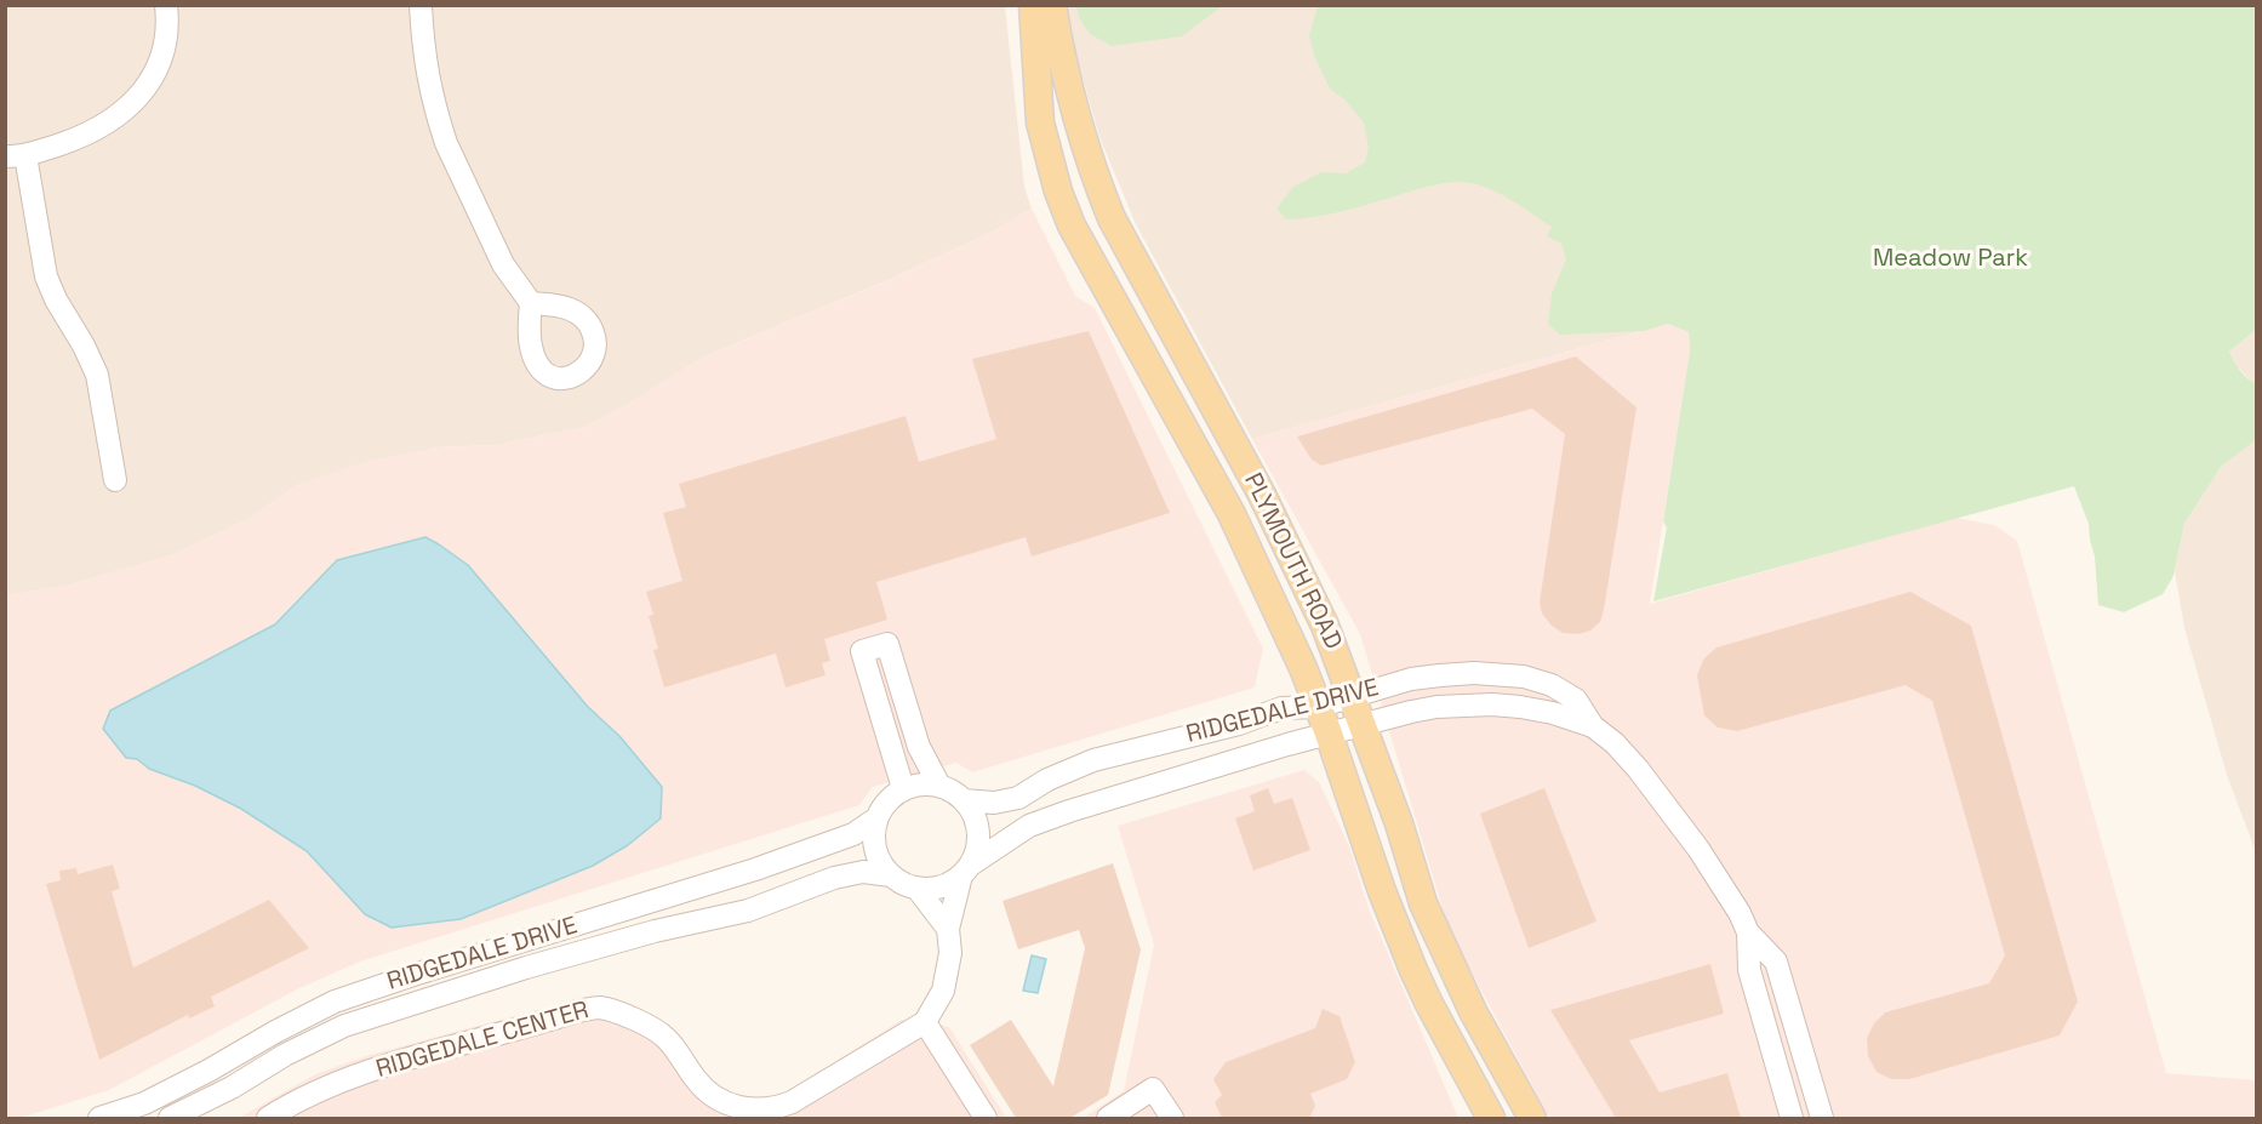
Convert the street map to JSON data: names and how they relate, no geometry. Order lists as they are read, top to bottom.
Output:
{
  "streets": {
    "main road": ["PLYMOUTH ROAD"],
    "street": ["RIDGEDALE DRIVE", "RIDGEDALE CENTER"]
  },
  "crossings": [
    ["PLYMOUTH ROAD", "RIDGEDALE DRIVE"]
  ],
  "parks": ["Meadow Park"]
}
